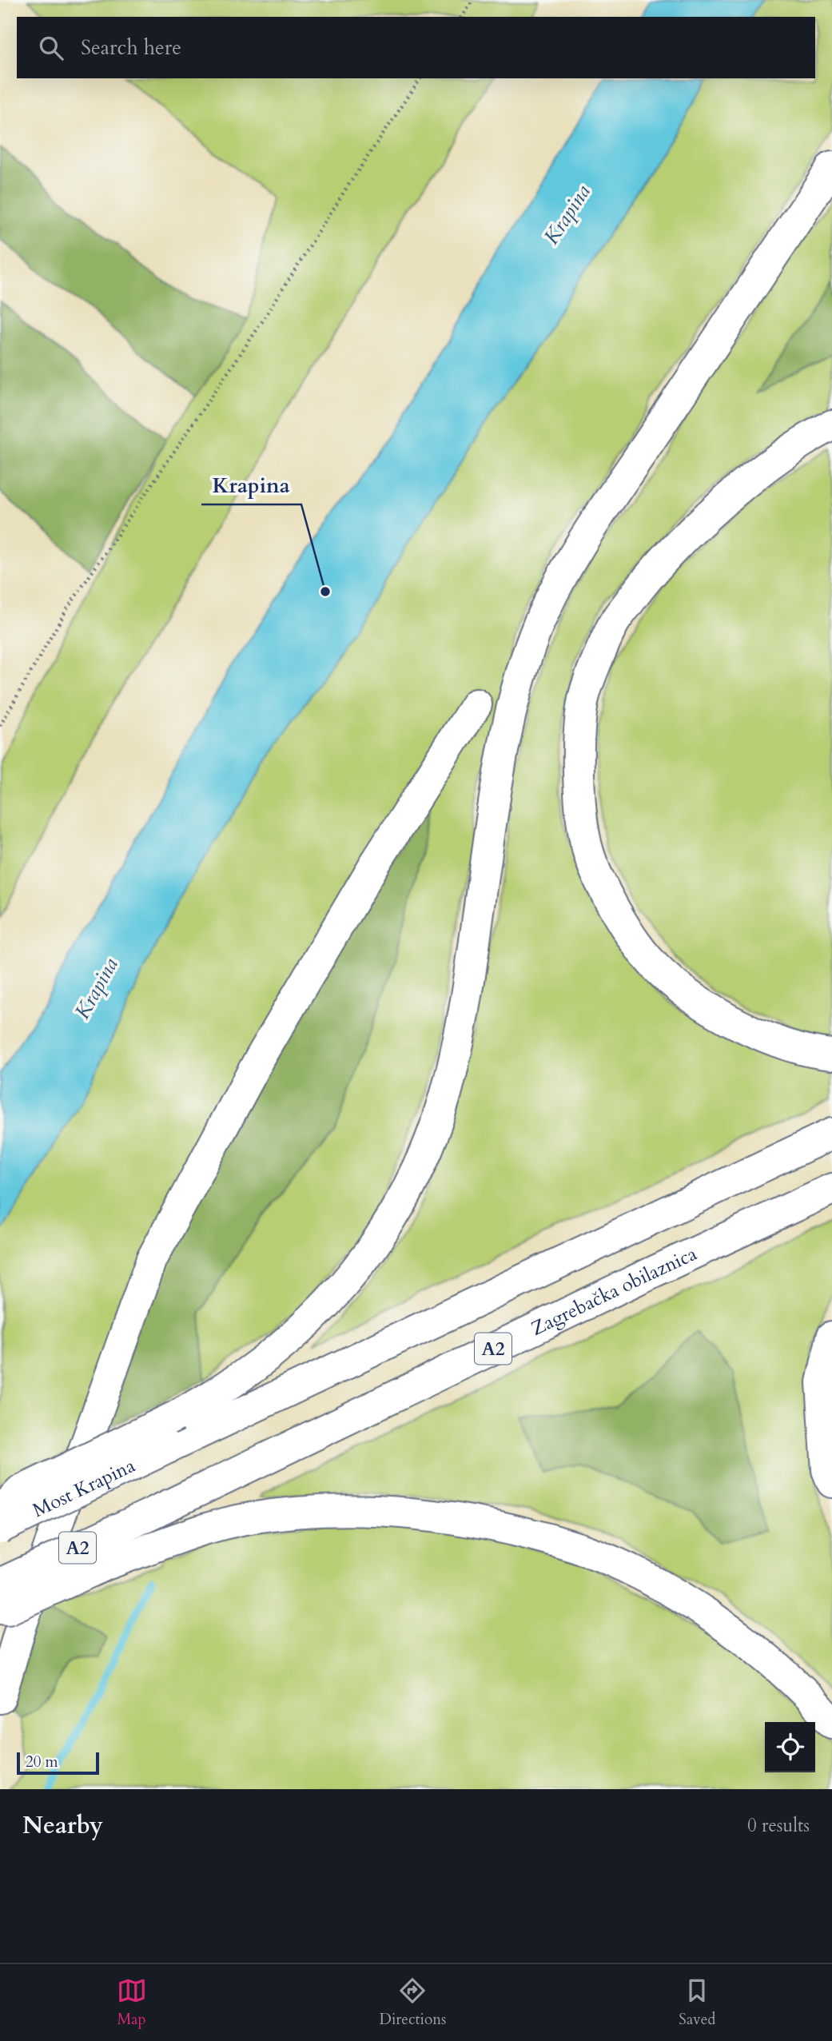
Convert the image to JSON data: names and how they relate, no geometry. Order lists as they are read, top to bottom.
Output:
{
  "streets": {
    "main road": ["Zagrebačka obilaznica", "A2", "Most Krapina"]
  },
  "water": ["Krapina"],
  "places": ["Krapina"],
  "scale_bar": "20 m",
  "page": {
    "search": "Search here",
    "scale": "20 m",
    "heading": ["Nearby", "0 results"],
    "nav": ["Map", "Directions", "Saved"]
  }
}
